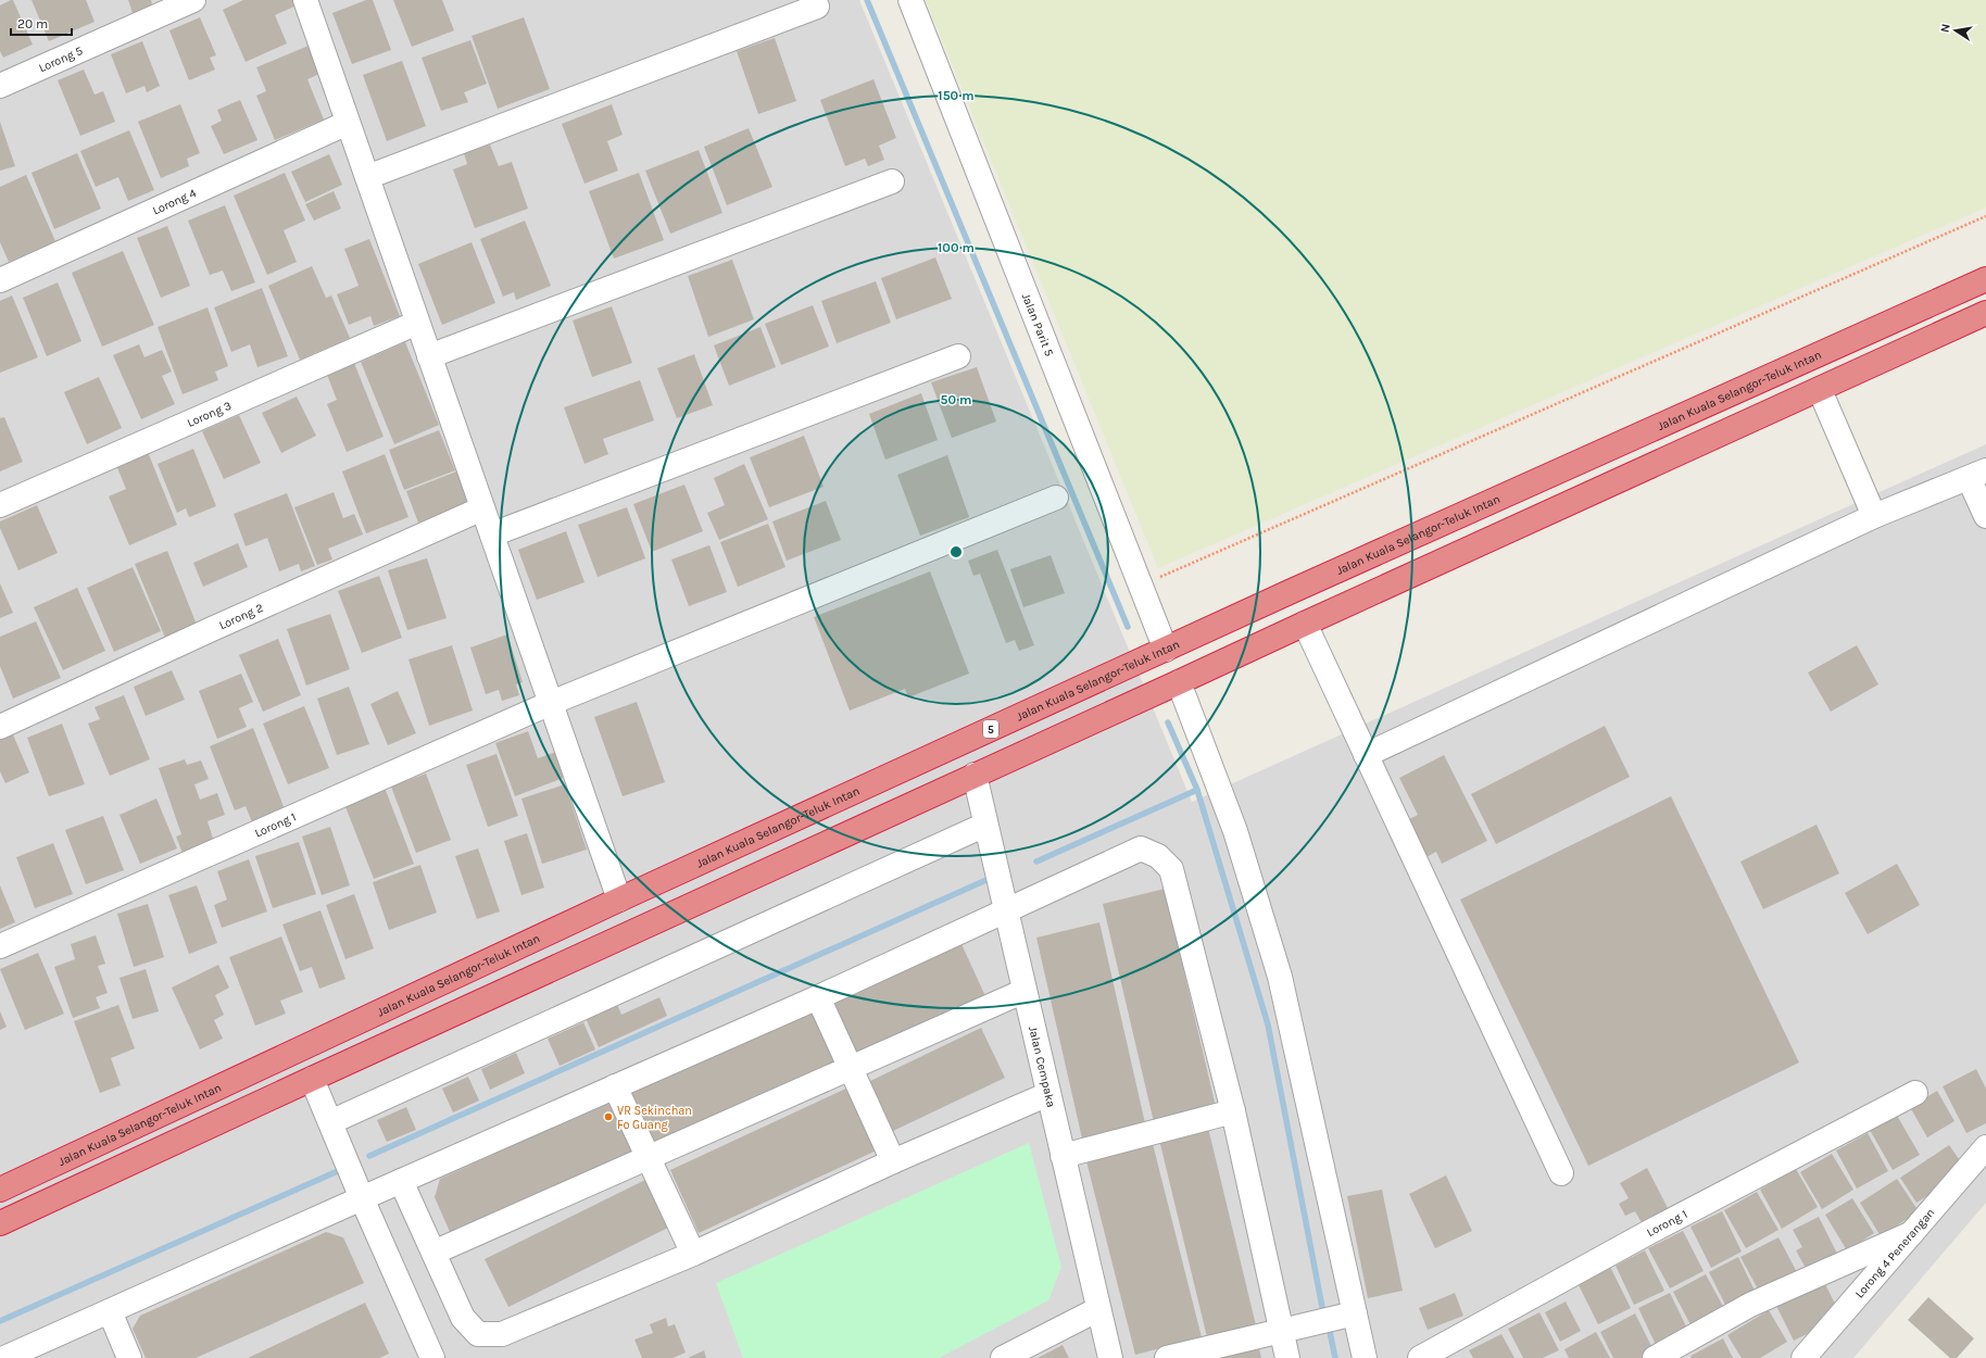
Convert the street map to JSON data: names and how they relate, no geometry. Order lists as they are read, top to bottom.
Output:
{
  "streets": {
    "highway": ["Jalan Kuala Selangor-Teluk Intan", "5"],
    "street": [
      "Lorong 5",
      "Lorong 4",
      "Jalan Parit 5",
      "Lorong 3",
      "Lorong 2",
      "Lorong 1",
      "Jalan Cempaka",
      "Lorong 4 Penerangan"
    ]
  },
  "crossings": [
    ["Jalan Parit 5", "Jalan Kuala Selangor-Teluk Intan"]
  ],
  "places": ["VR Sekinchan Fo Guang"],
  "scale_bar": "20 m",
  "north": "left",
  "rings": ["150 m", "100 m", "50 m"]
}
